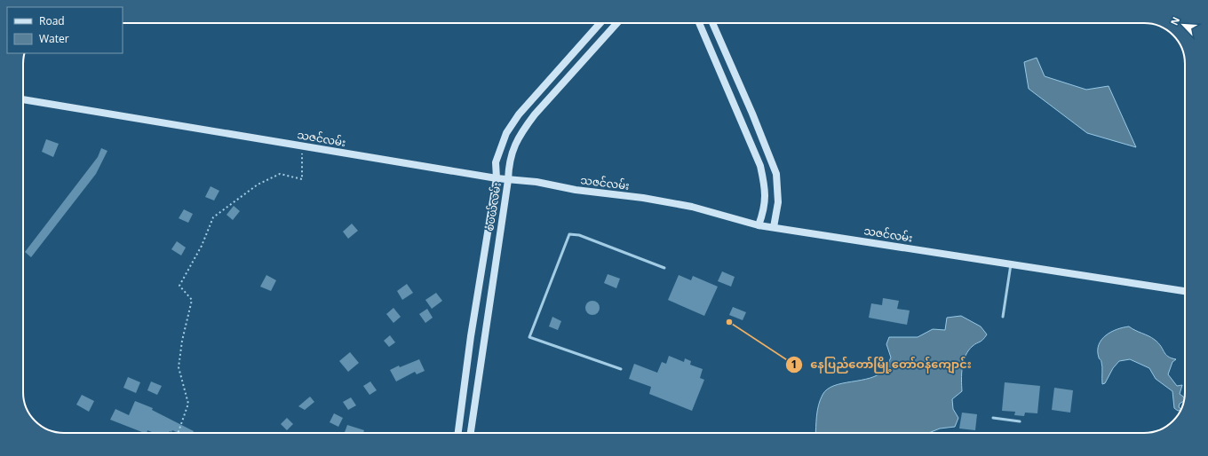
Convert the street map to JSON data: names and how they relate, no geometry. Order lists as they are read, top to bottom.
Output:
{
  "streets": {
    "street": ["သဇင်လမ်း", "စံပယ်လမ်း"]
  },
  "crossings": [
    ["သဇင်လမ်း", "စံပယ်လမ်း"]
  ],
  "places": ["နေပြည်တော်မြို့တော်ဝန်ကျောင်း"],
  "legend": ["Road", "Water"],
  "north": "top left"
}
